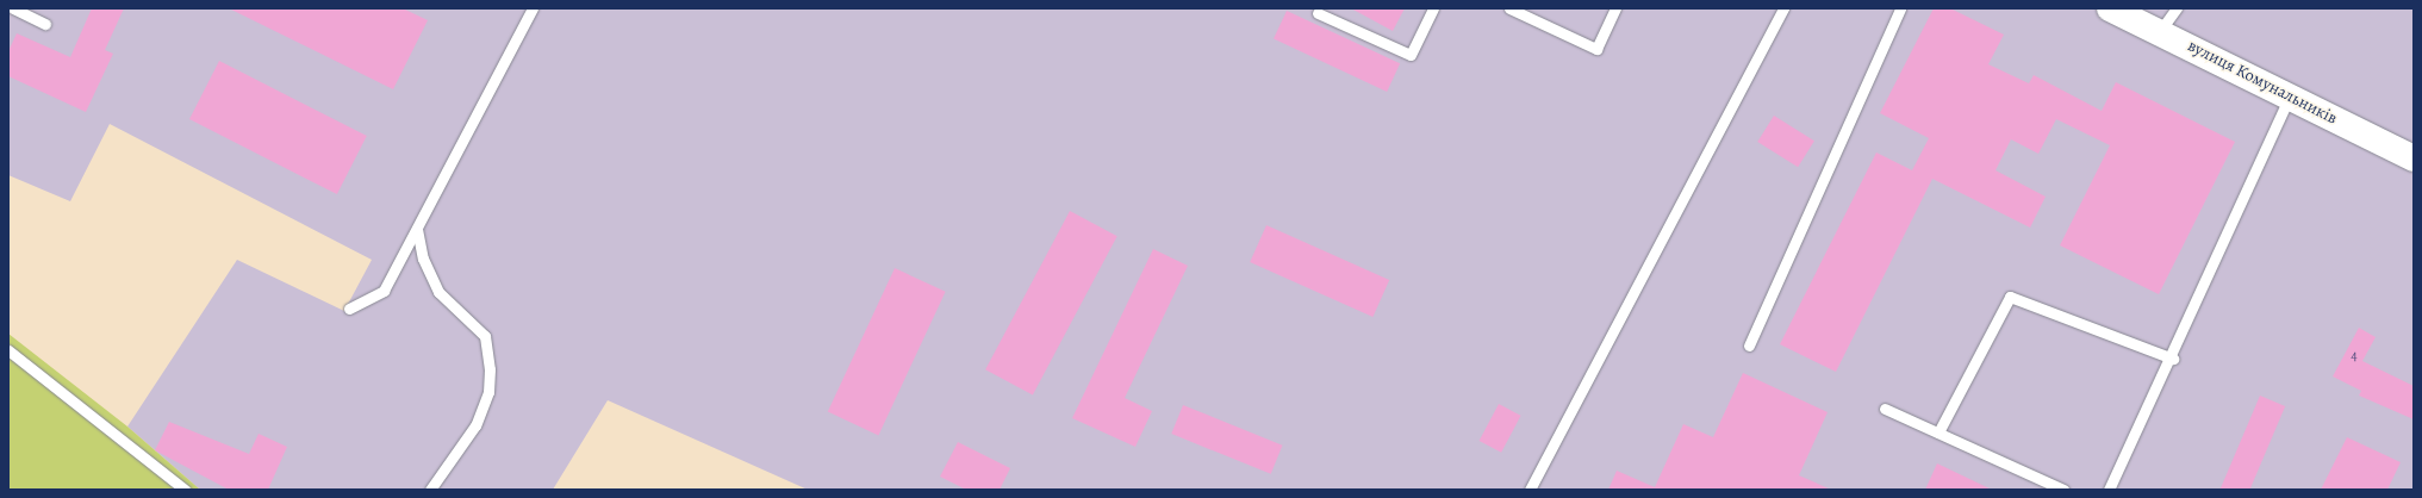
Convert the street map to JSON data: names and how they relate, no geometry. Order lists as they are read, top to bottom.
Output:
{
  "streets": {
    "street": ["вулиця Комунальників"]
  },
  "house_numbers": ["4"]
}
